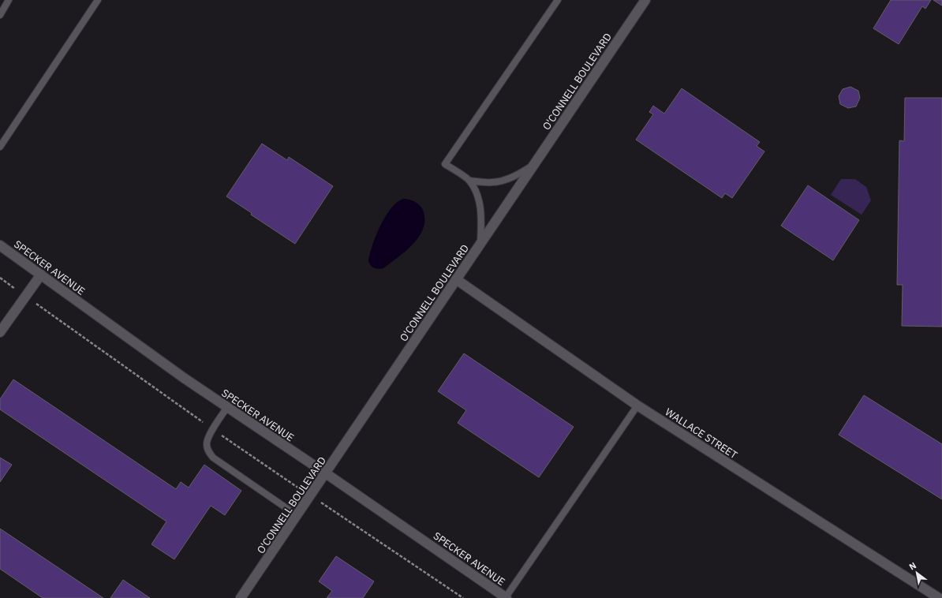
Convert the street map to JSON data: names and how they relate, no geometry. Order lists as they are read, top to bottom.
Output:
{
  "streets": {
    "street": ["O'CONNELL BOULEVARD", "SPECKER AVENUE", "WALLACE STREET"]
  },
  "crossings": [
    ["O'CONNELL BOULEVARD", "SPECKER AVENUE"],
    ["O'CONNELL BOULEVARD", "WALLACE STREET"]
  ],
  "north": "top left"
}
